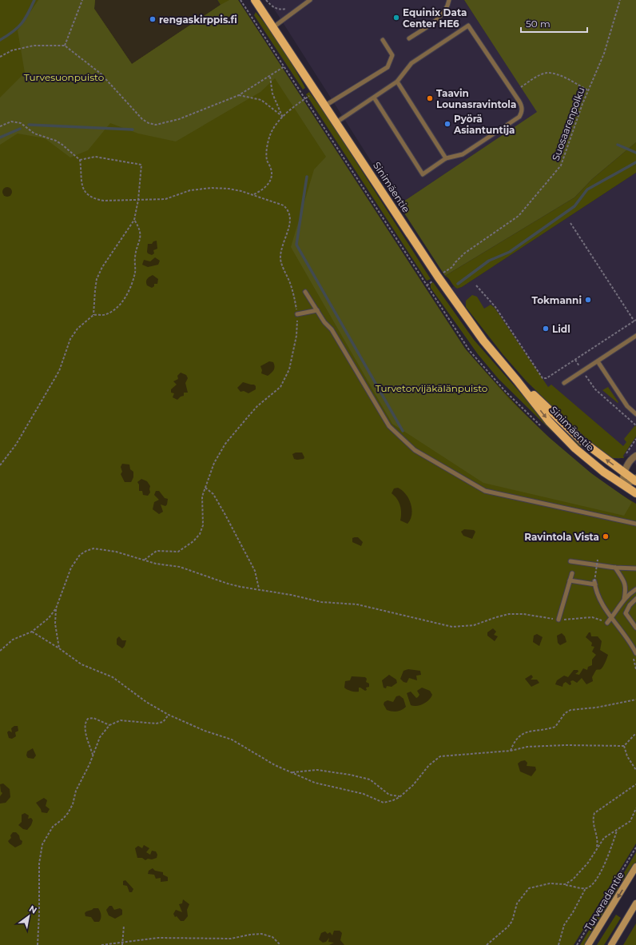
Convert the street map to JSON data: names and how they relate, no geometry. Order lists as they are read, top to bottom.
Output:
{
  "streets": {
    "main road": ["Sinimäentie", "Turveradantie"],
    "path": ["Suosaarenpolku"]
  },
  "parks": ["Turvesuonpuisto", "Turvetorvijäkälänpuisto"],
  "places": [
    "Equinix Data Center HE6",
    "rengaskirppis.fi",
    "Taavin Lounasravintola",
    "Pyörä Asiantuntija",
    "Tokmanni",
    "Lidl",
    "Ravintola Vista"
  ],
  "scale_bar": "50 m",
  "north": "top right"
}
